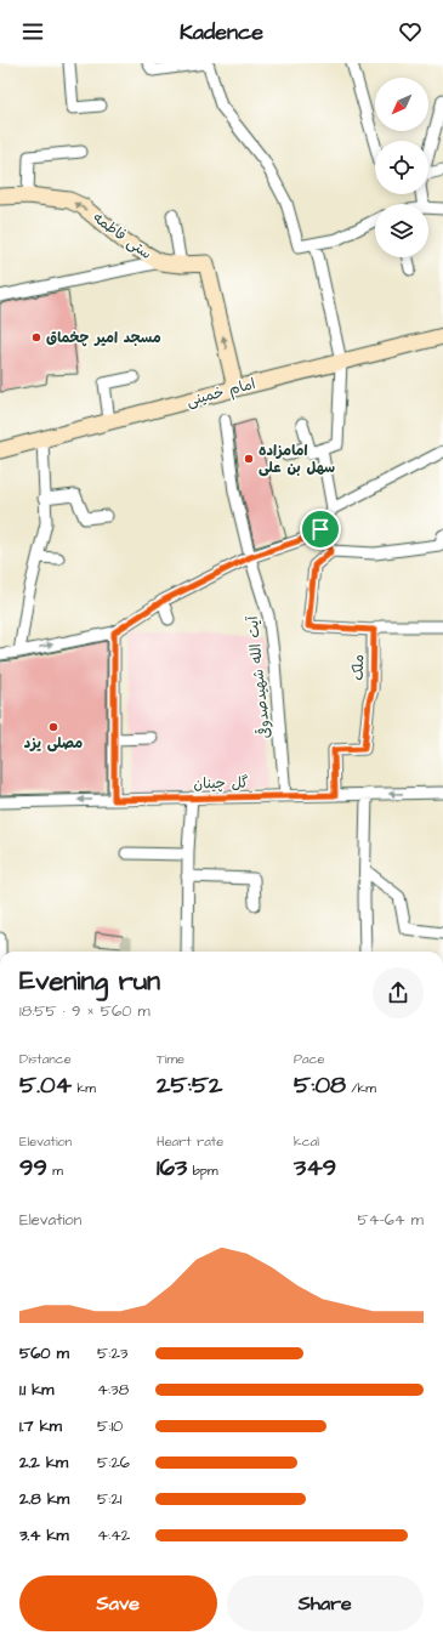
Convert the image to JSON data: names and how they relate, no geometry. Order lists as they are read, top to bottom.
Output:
{
  "streets": {
    "main road": ["ستی فاطمه", "امام خمینی"],
    "street": ["ملک", "آیت الله شهیدصدوقی", "گل چینان"]
  },
  "crossings": [
    ["ستی فاطمه", "امام خمینی"],
    ["ملک", "گل چینان"],
    ["آیت الله شهیدصدوقی", "گل چینان"]
  ],
  "one_way": ["ستی فاطمه", "گل چینان"],
  "places": ["مسجد امیر چخماق", "امامزاده سهل بن علی", "مصلی یزد"],
  "north": "bottom left",
  "page": {
    "header": "Kadence",
    "heading": ["Evening run", "18:55 · 9 × 560 m"],
    "stats": [
      ["Distance", "5.04 km"],
      ["Time", "25:52"],
      ["Pace", "5:08 /km"],
      ["Elevation", "99 m"],
      ["Heart rate", "163 bpm"],
      ["kcal", "349"]
    ],
    "chart": ["Elevation", "54–64 m"],
    "list": [
      {
        "name": "560 m",
        "note": "5:23"
      },
      {
        "name": "1.1 km",
        "note": "4:38"
      },
      {
        "name": "1.7 km",
        "note": "5:10"
      },
      {
        "name": "2.2 km",
        "note": "5:26"
      },
      {
        "name": "2.8 km",
        "note": "5:21"
      },
      {
        "name": "3.4 km",
        "note": "4:42"
      }
    ],
    "buttons": ["Save", "Share"]
  }
}
